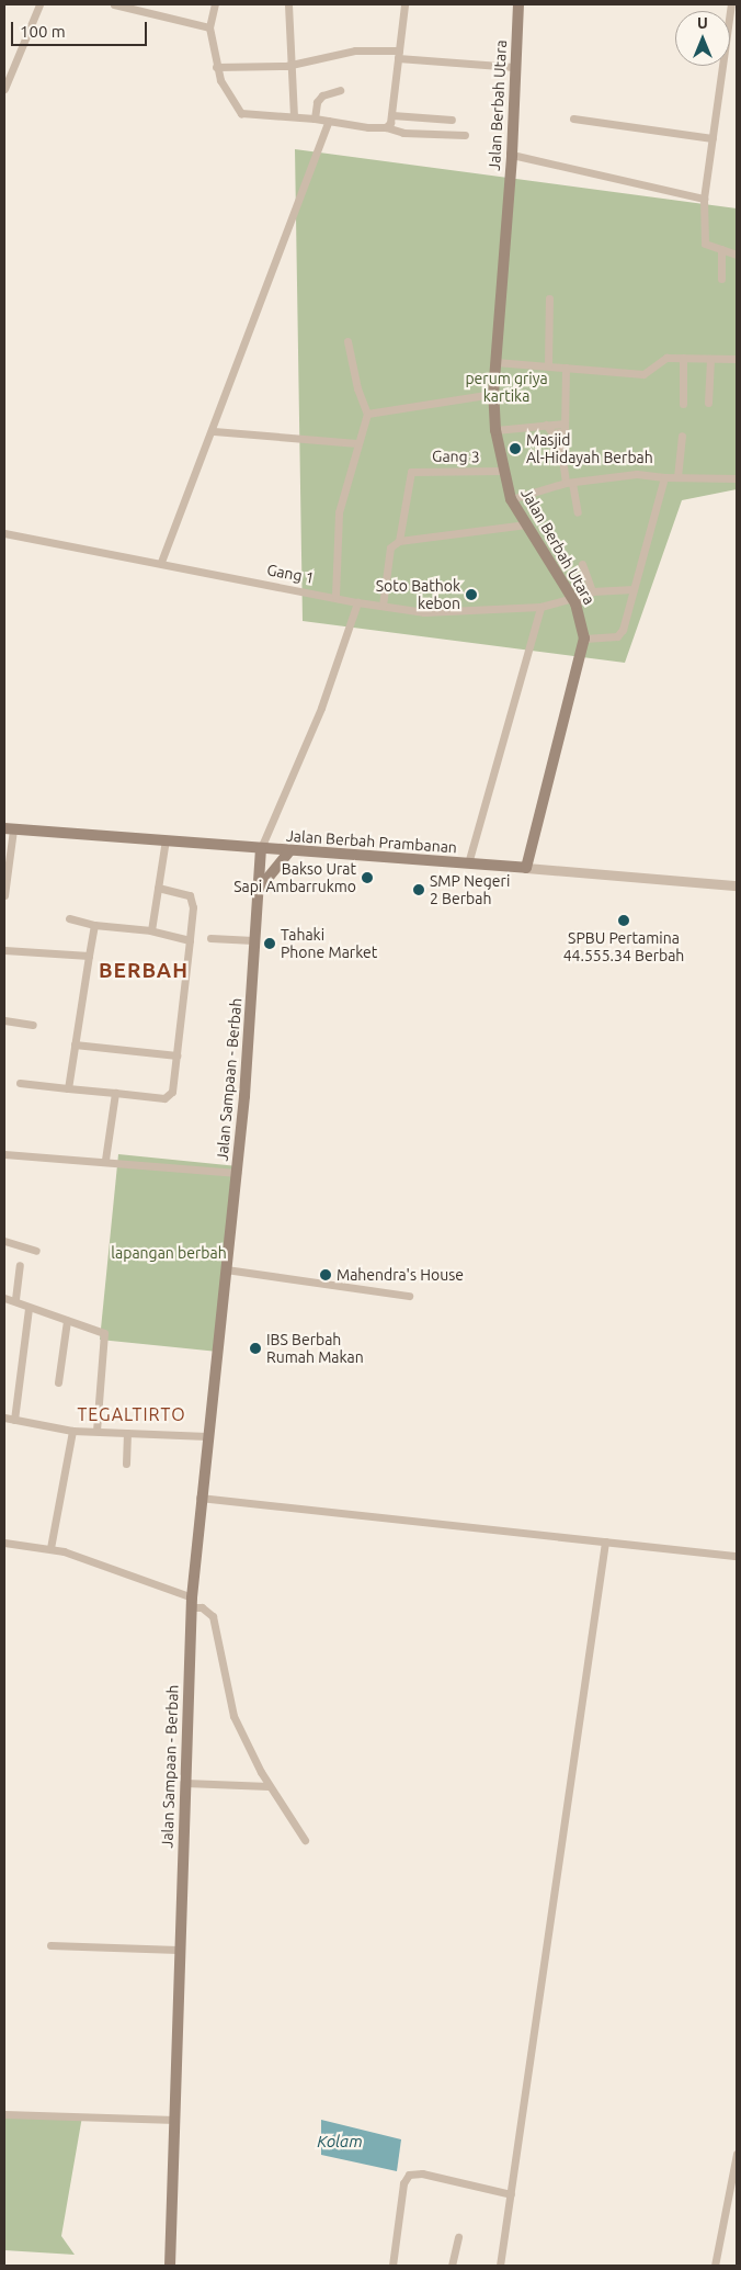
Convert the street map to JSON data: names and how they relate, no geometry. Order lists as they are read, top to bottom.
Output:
{
  "streets": {
    "main road": ["Jalan Berbah Utara", "Jalan Berbah Prambanan", "Jalan Sampaan - Berbah"],
    "street": ["Gang 3", "Gang 1"]
  },
  "crossings": [
    ["Jalan Berbah Utara", "Gang 3"],
    ["Jalan Berbah Utara", "Gang 1"],
    ["Jalan Berbah Utara", "Jalan Berbah Prambanan"],
    ["Jalan Berbah Prambanan", "Jalan Sampaan - Berbah"]
  ],
  "districts": ["BERBAH", "TEGALTIRTO"],
  "water": ["Kolam"],
  "parks": ["perum griya kartika", "lapangan berbah"],
  "places": [
    "Masjid Al-Hidayah Berbah",
    "Soto Bathok kebon",
    "Bakso Urat Sapi Ambarrukmo",
    "SMP Negeri 2 Berbah",
    "SPBU Pertamina 44.555.34 Berbah",
    "Tahaki Phone Market",
    "Mahendra's House",
    "IBS Berbah Rumah Makan"
  ],
  "scale_bar": "100 m",
  "north": "top"
}
